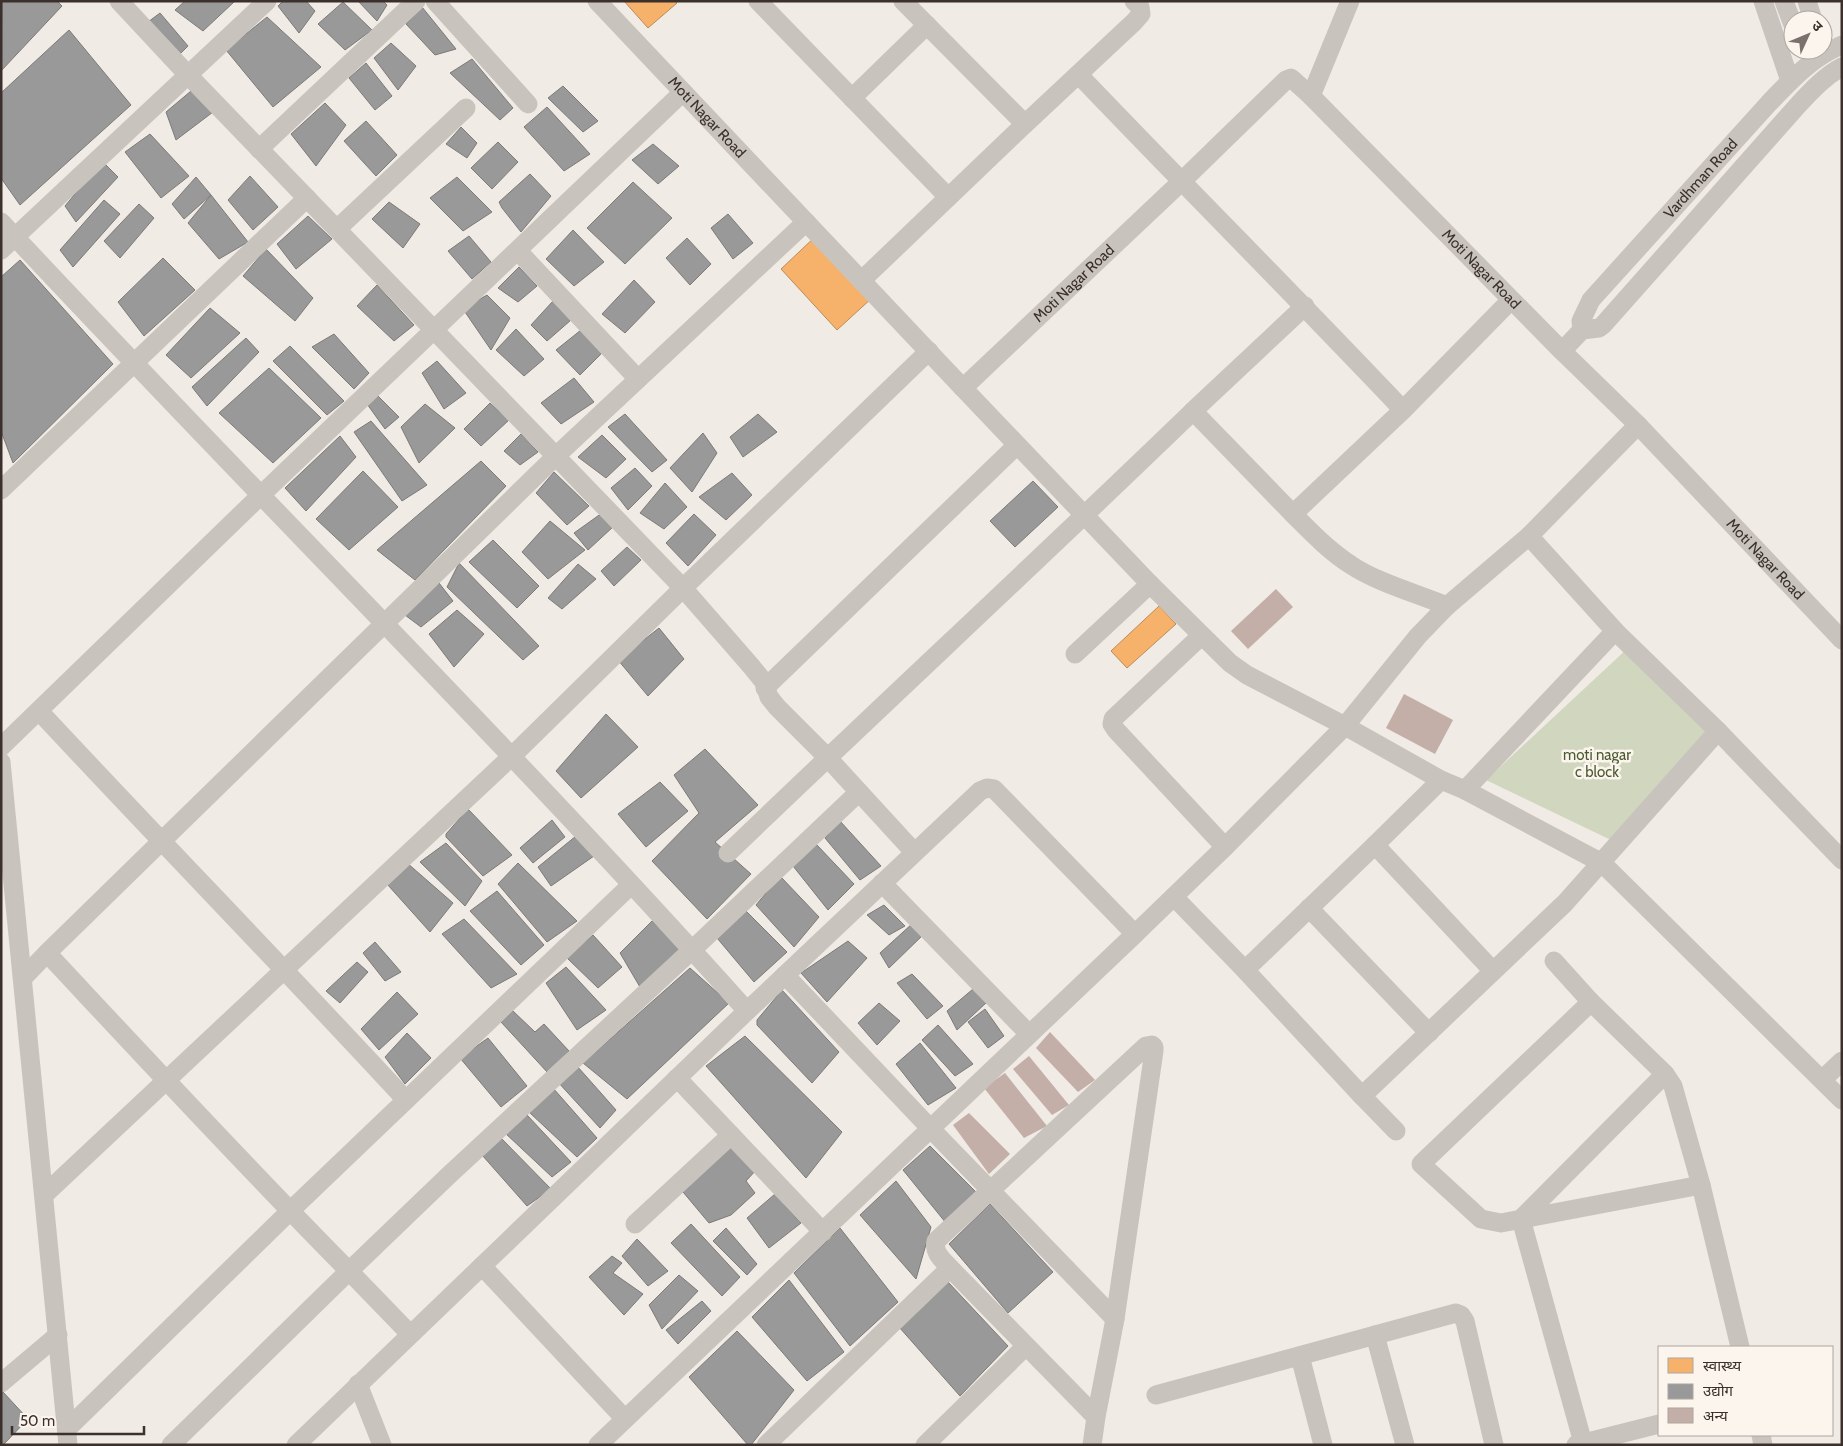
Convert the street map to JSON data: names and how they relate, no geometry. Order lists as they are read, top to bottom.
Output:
{
  "streets": {
    "street": ["Moti Nagar Road", "Vardhman Road"]
  },
  "parks": ["moti nagar c block"],
  "legend": ["स्वास्थ्य", "उद्योग", "अन्य"],
  "scale_bar": "50 m",
  "north": "top right"
}
